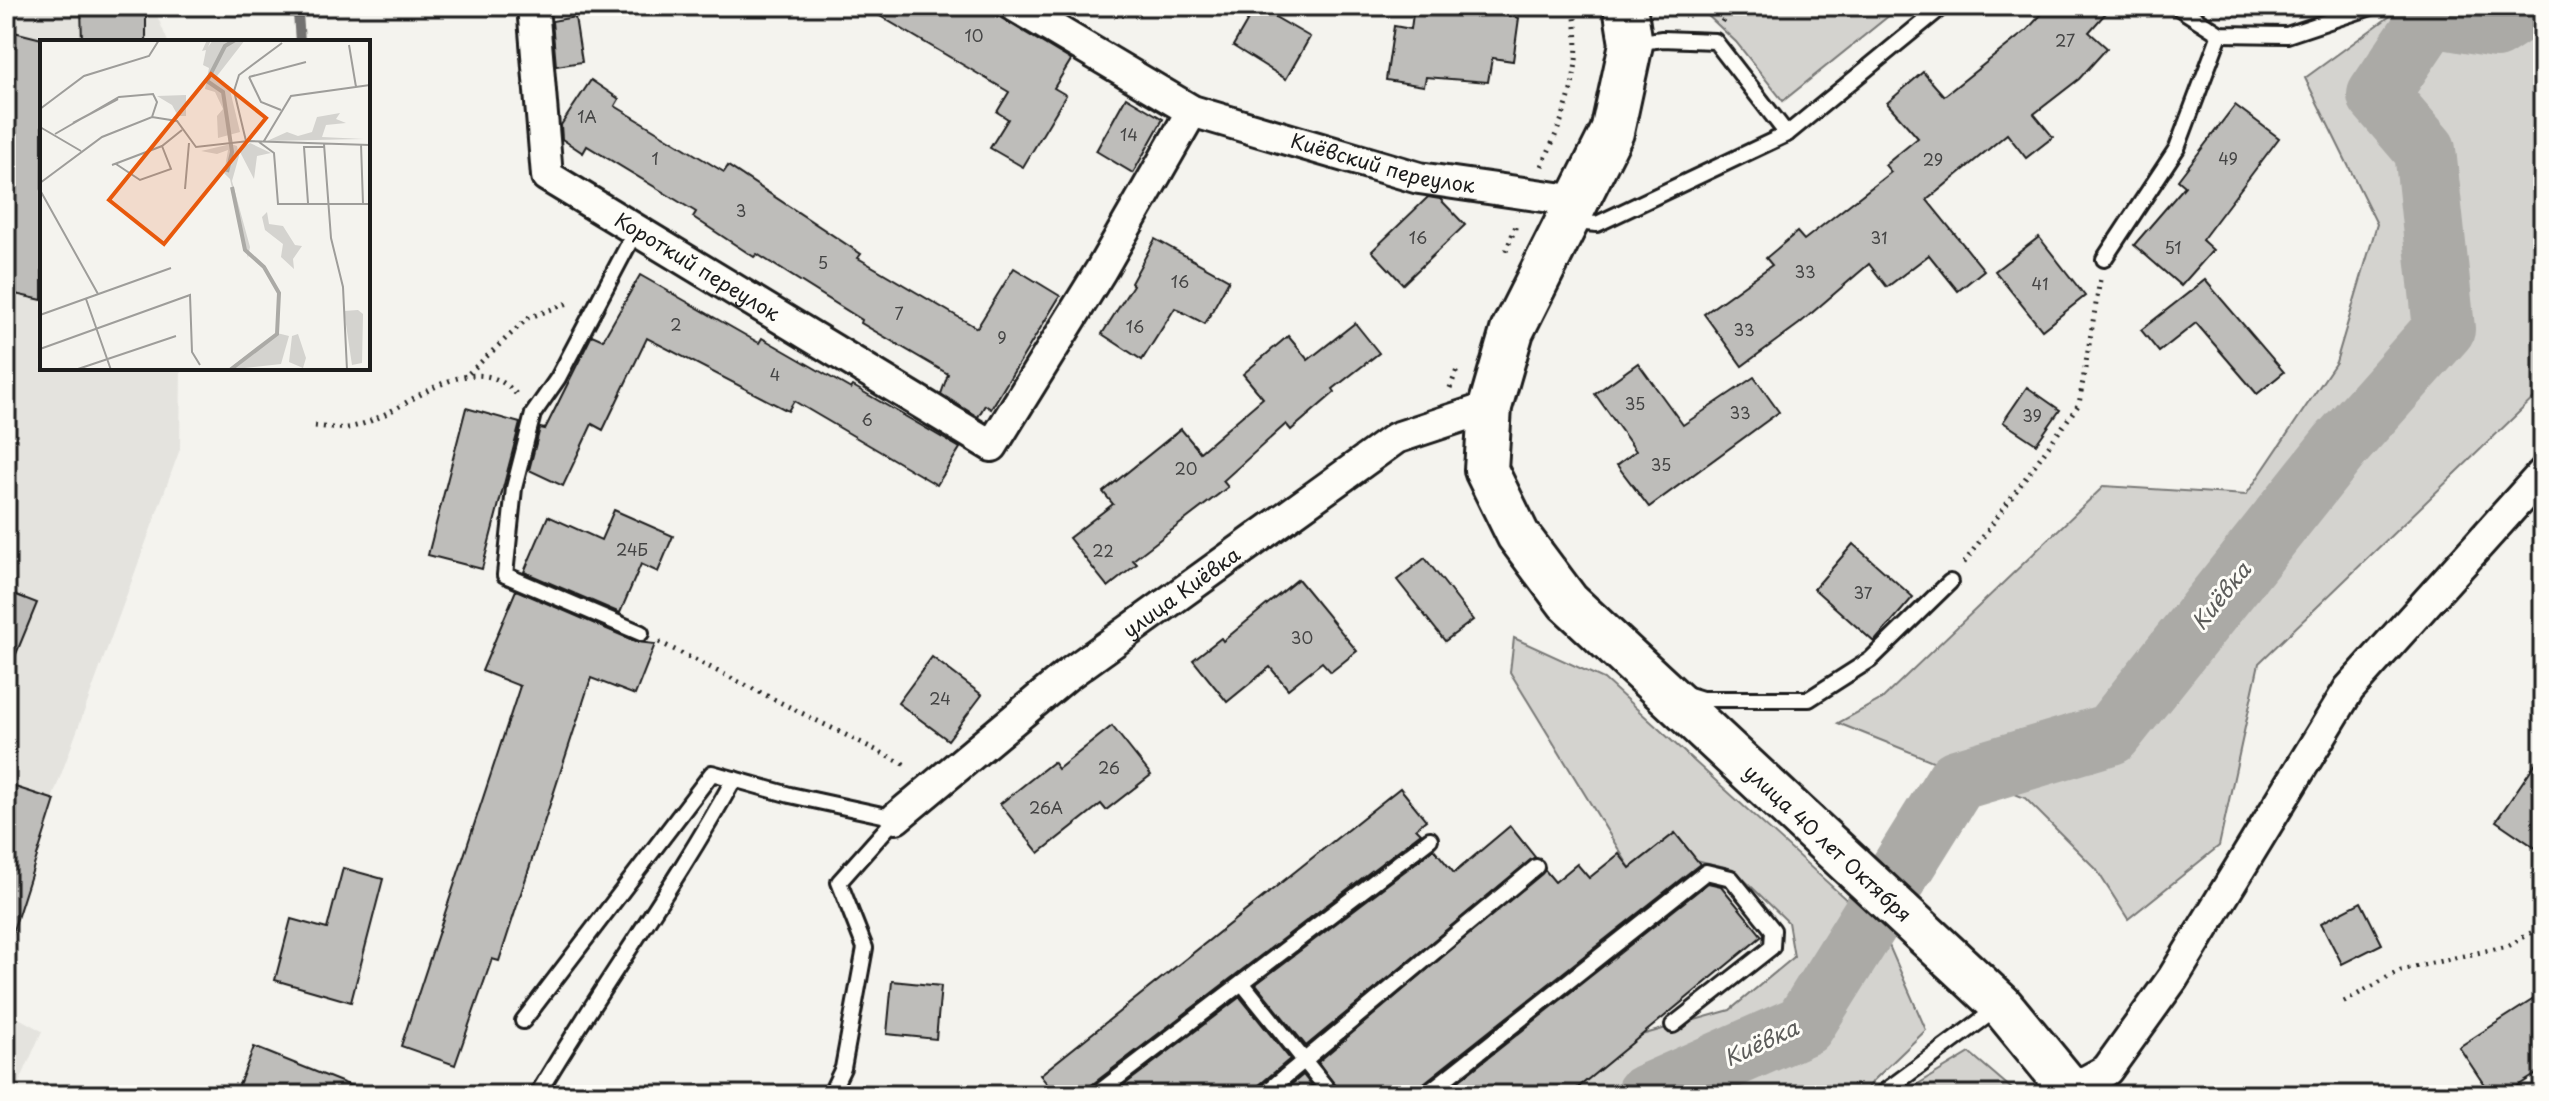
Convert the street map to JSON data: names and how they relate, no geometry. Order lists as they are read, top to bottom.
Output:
{
  "streets": {
    "main road": ["улица 40 лет Октября"],
    "street": ["Киёвский переулок", "Короткий переулок", "улица Киёвка"]
  },
  "crossings": [
    ["Киёвский переулок", "Короткий переулок"],
    ["улица Киёвка", "улица 40 лет Октября"]
  ],
  "water": ["Киёвка"],
  "house_numbers": [
    "10",
    "27",
    "1А",
    "14",
    "1",
    "49",
    "29",
    "3",
    "16",
    "31",
    "51",
    "5",
    "33",
    "16",
    "41",
    "7",
    "2",
    "16",
    "33",
    "9",
    "4",
    "35",
    "33",
    "39",
    "6",
    "35",
    "20",
    "24Б",
    "22",
    "37",
    "30",
    "24",
    "26",
    "26А"
  ]
}
